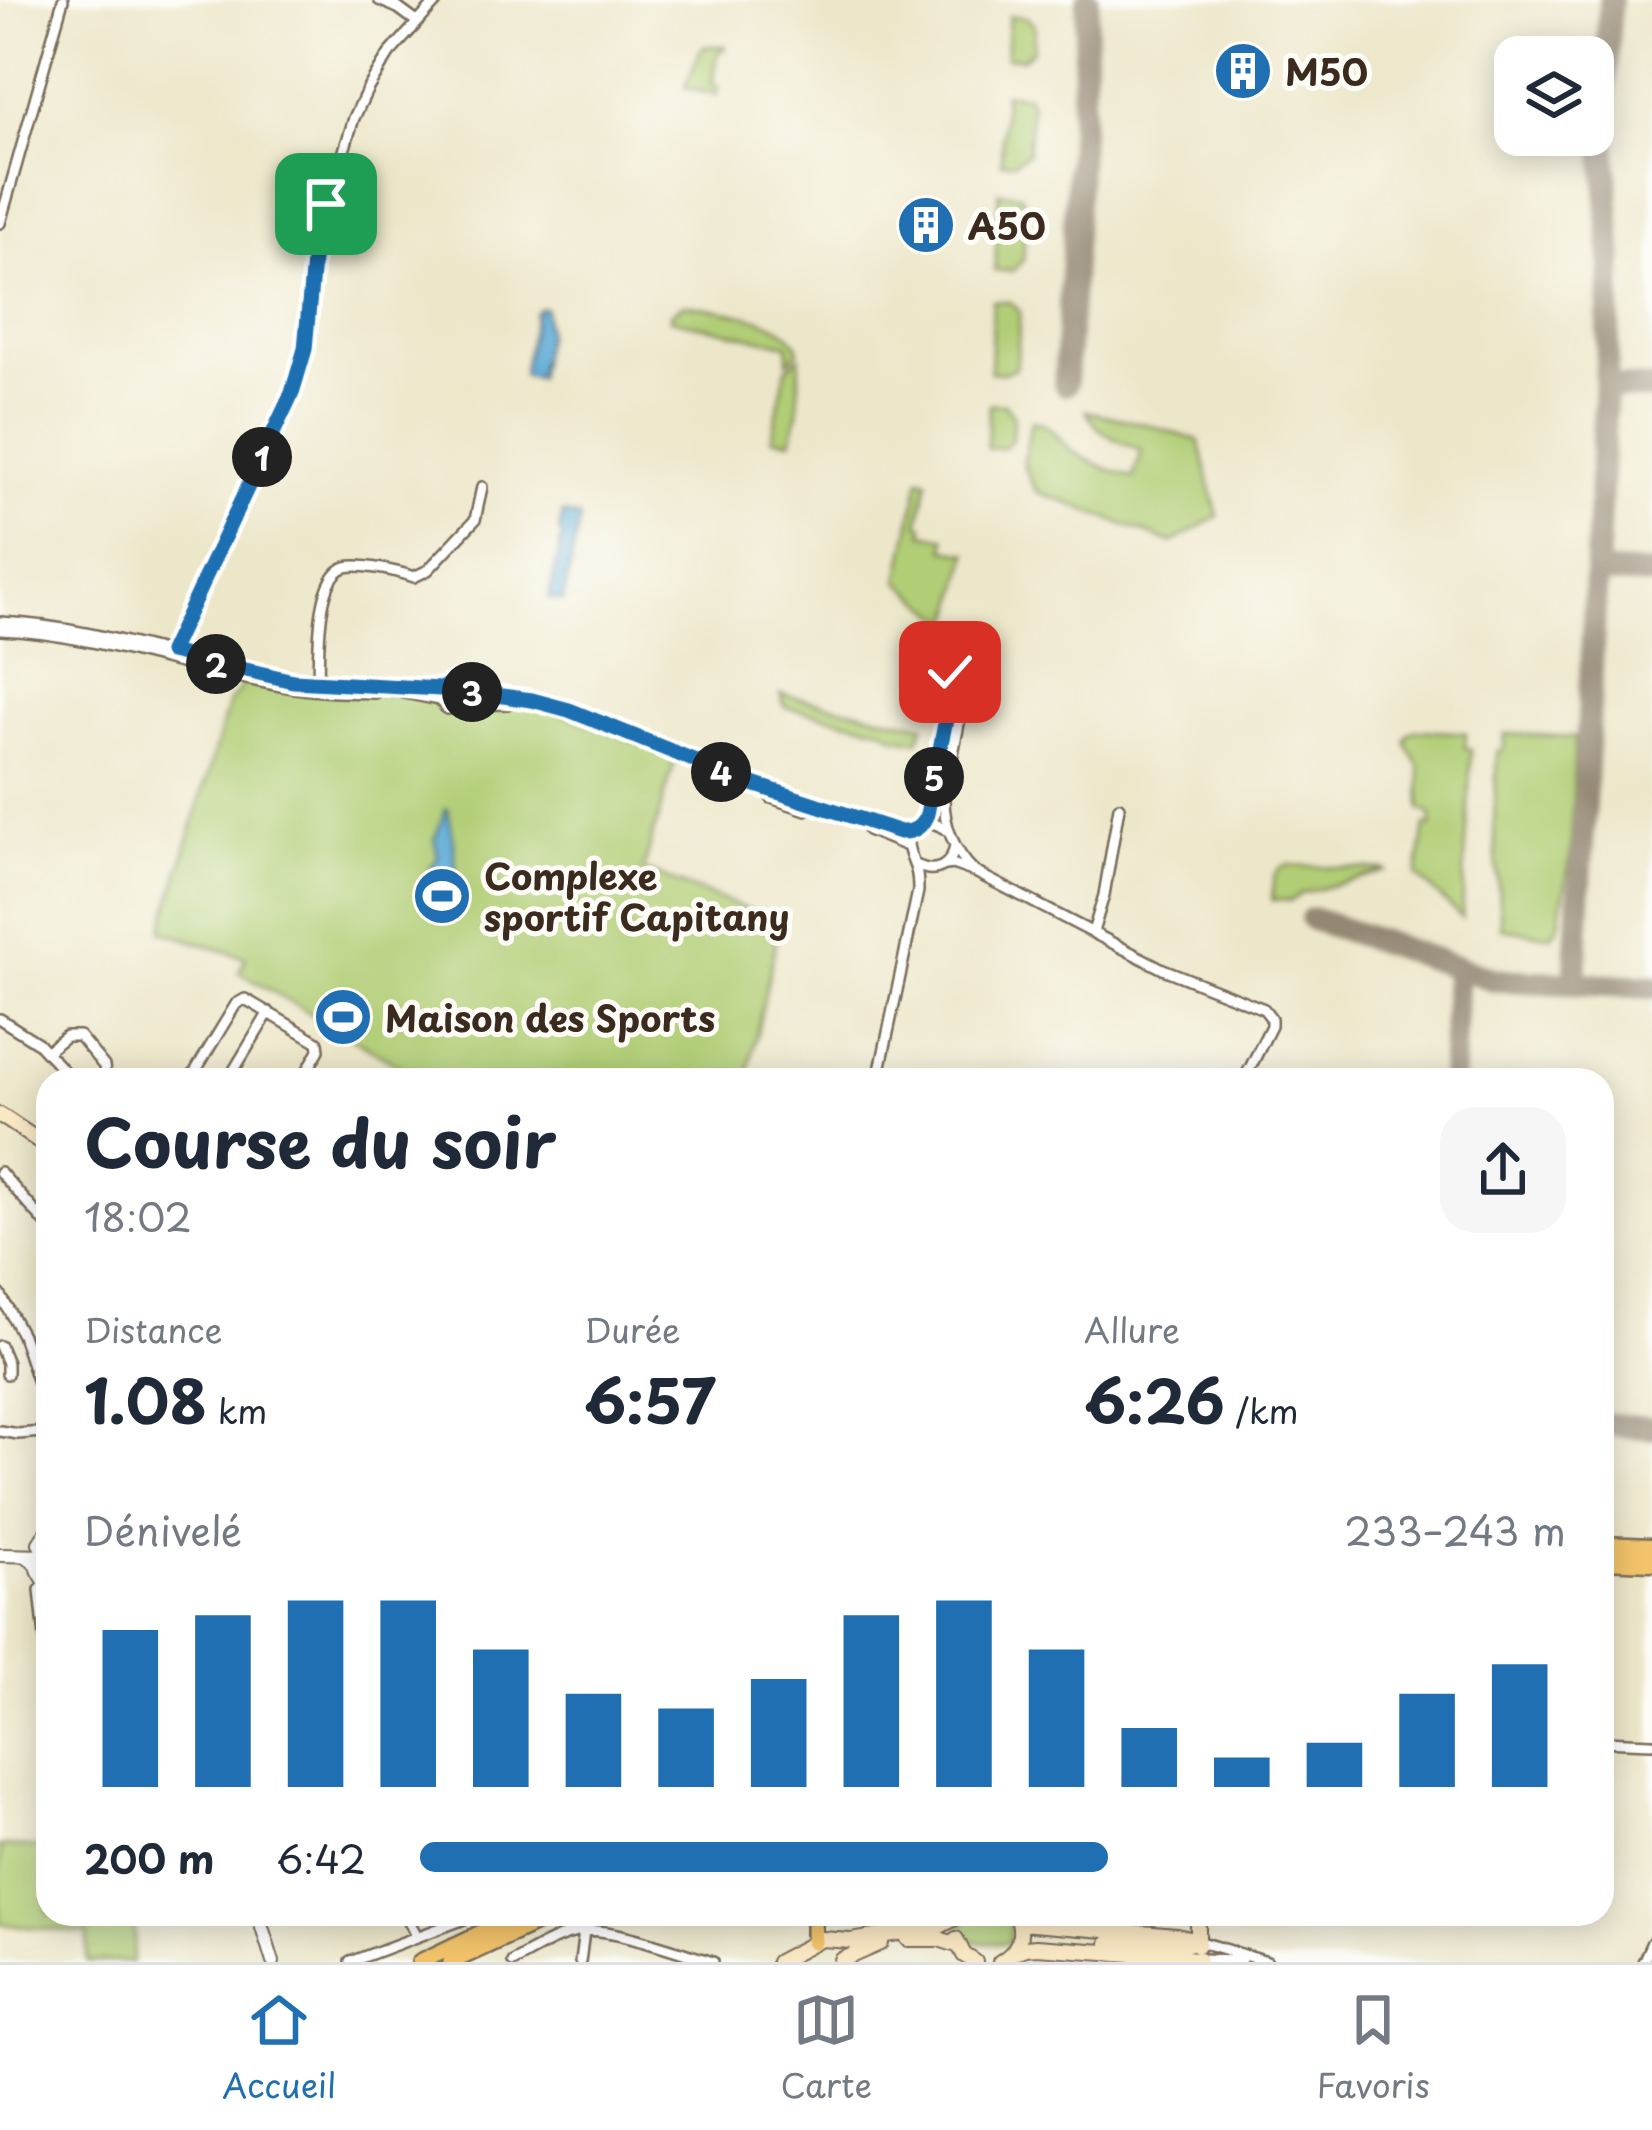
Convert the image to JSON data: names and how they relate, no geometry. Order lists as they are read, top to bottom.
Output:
{
  "places": {
    "building": ["M50", "A50"],
    "sports": ["Complexe sportif Capitany", "Maison des Sports"]
  },
  "page": {
    "pins": [
      "1",
      "2",
      "3",
      "4",
      "5"
    ],
    "heading": ["Course du soir", "18:02"],
    "stats": [
      ["Distance", "1.08 km"],
      ["Durée", "6:57"],
      ["Allure", "6:26 /km"]
    ],
    "chart": ["Dénivelé", "233–243 m"],
    "list": [
      {
        "name": "200 m",
        "note": "6:42"
      }
    ],
    "tabs": ["Accueil", "Carte", "Favoris"]
  }
}
